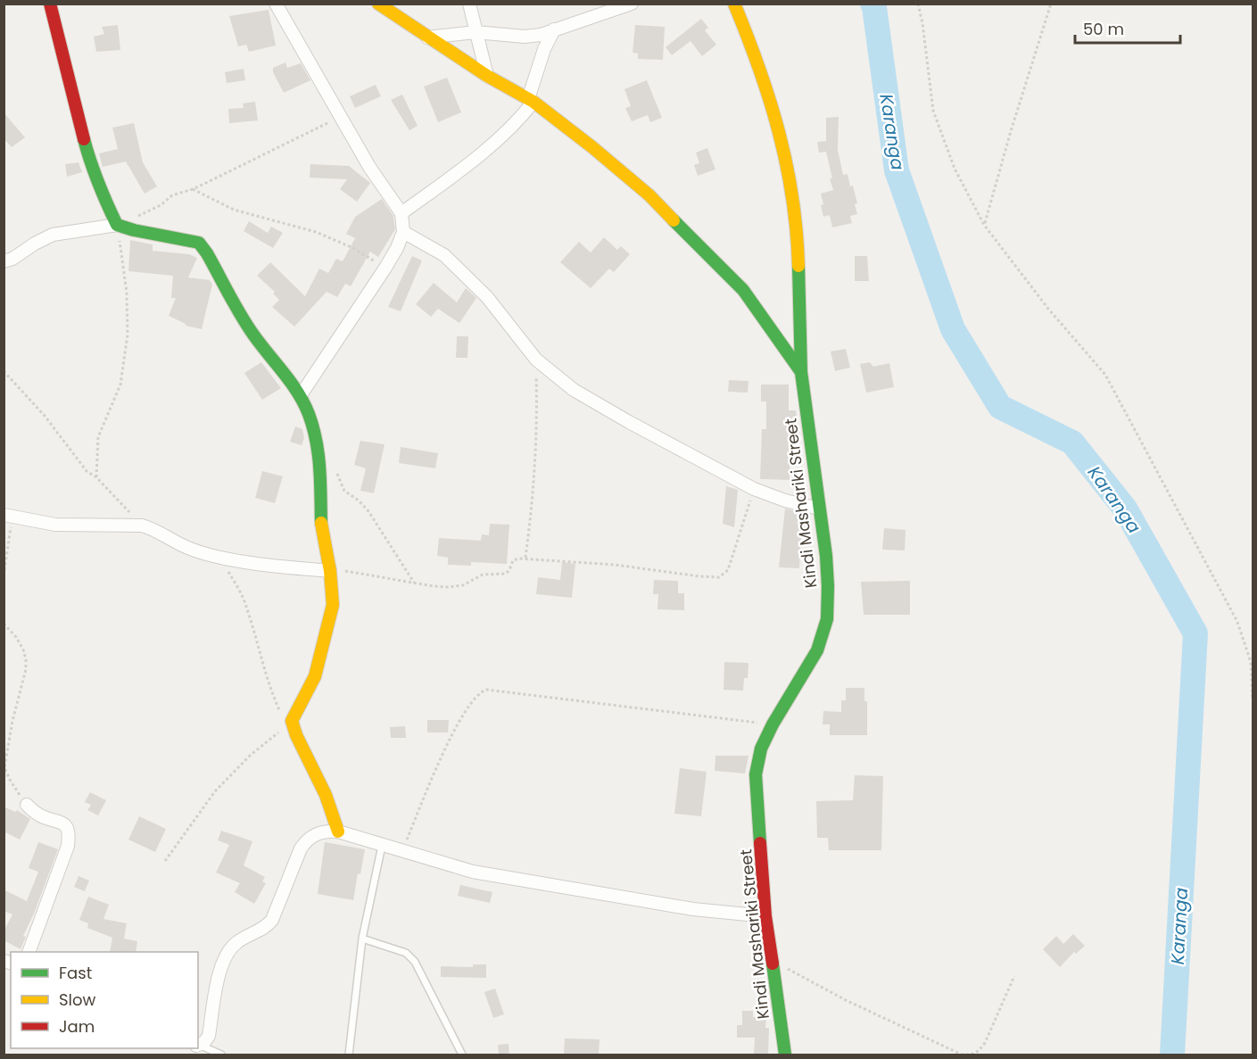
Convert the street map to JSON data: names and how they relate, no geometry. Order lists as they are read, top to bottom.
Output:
{
  "streets": {
    "street": ["Kindi Mashariki Street"]
  },
  "water": ["Karanga"],
  "legend": ["Fast", "Slow", "Jam"],
  "scale_bar": "50 m"
}
